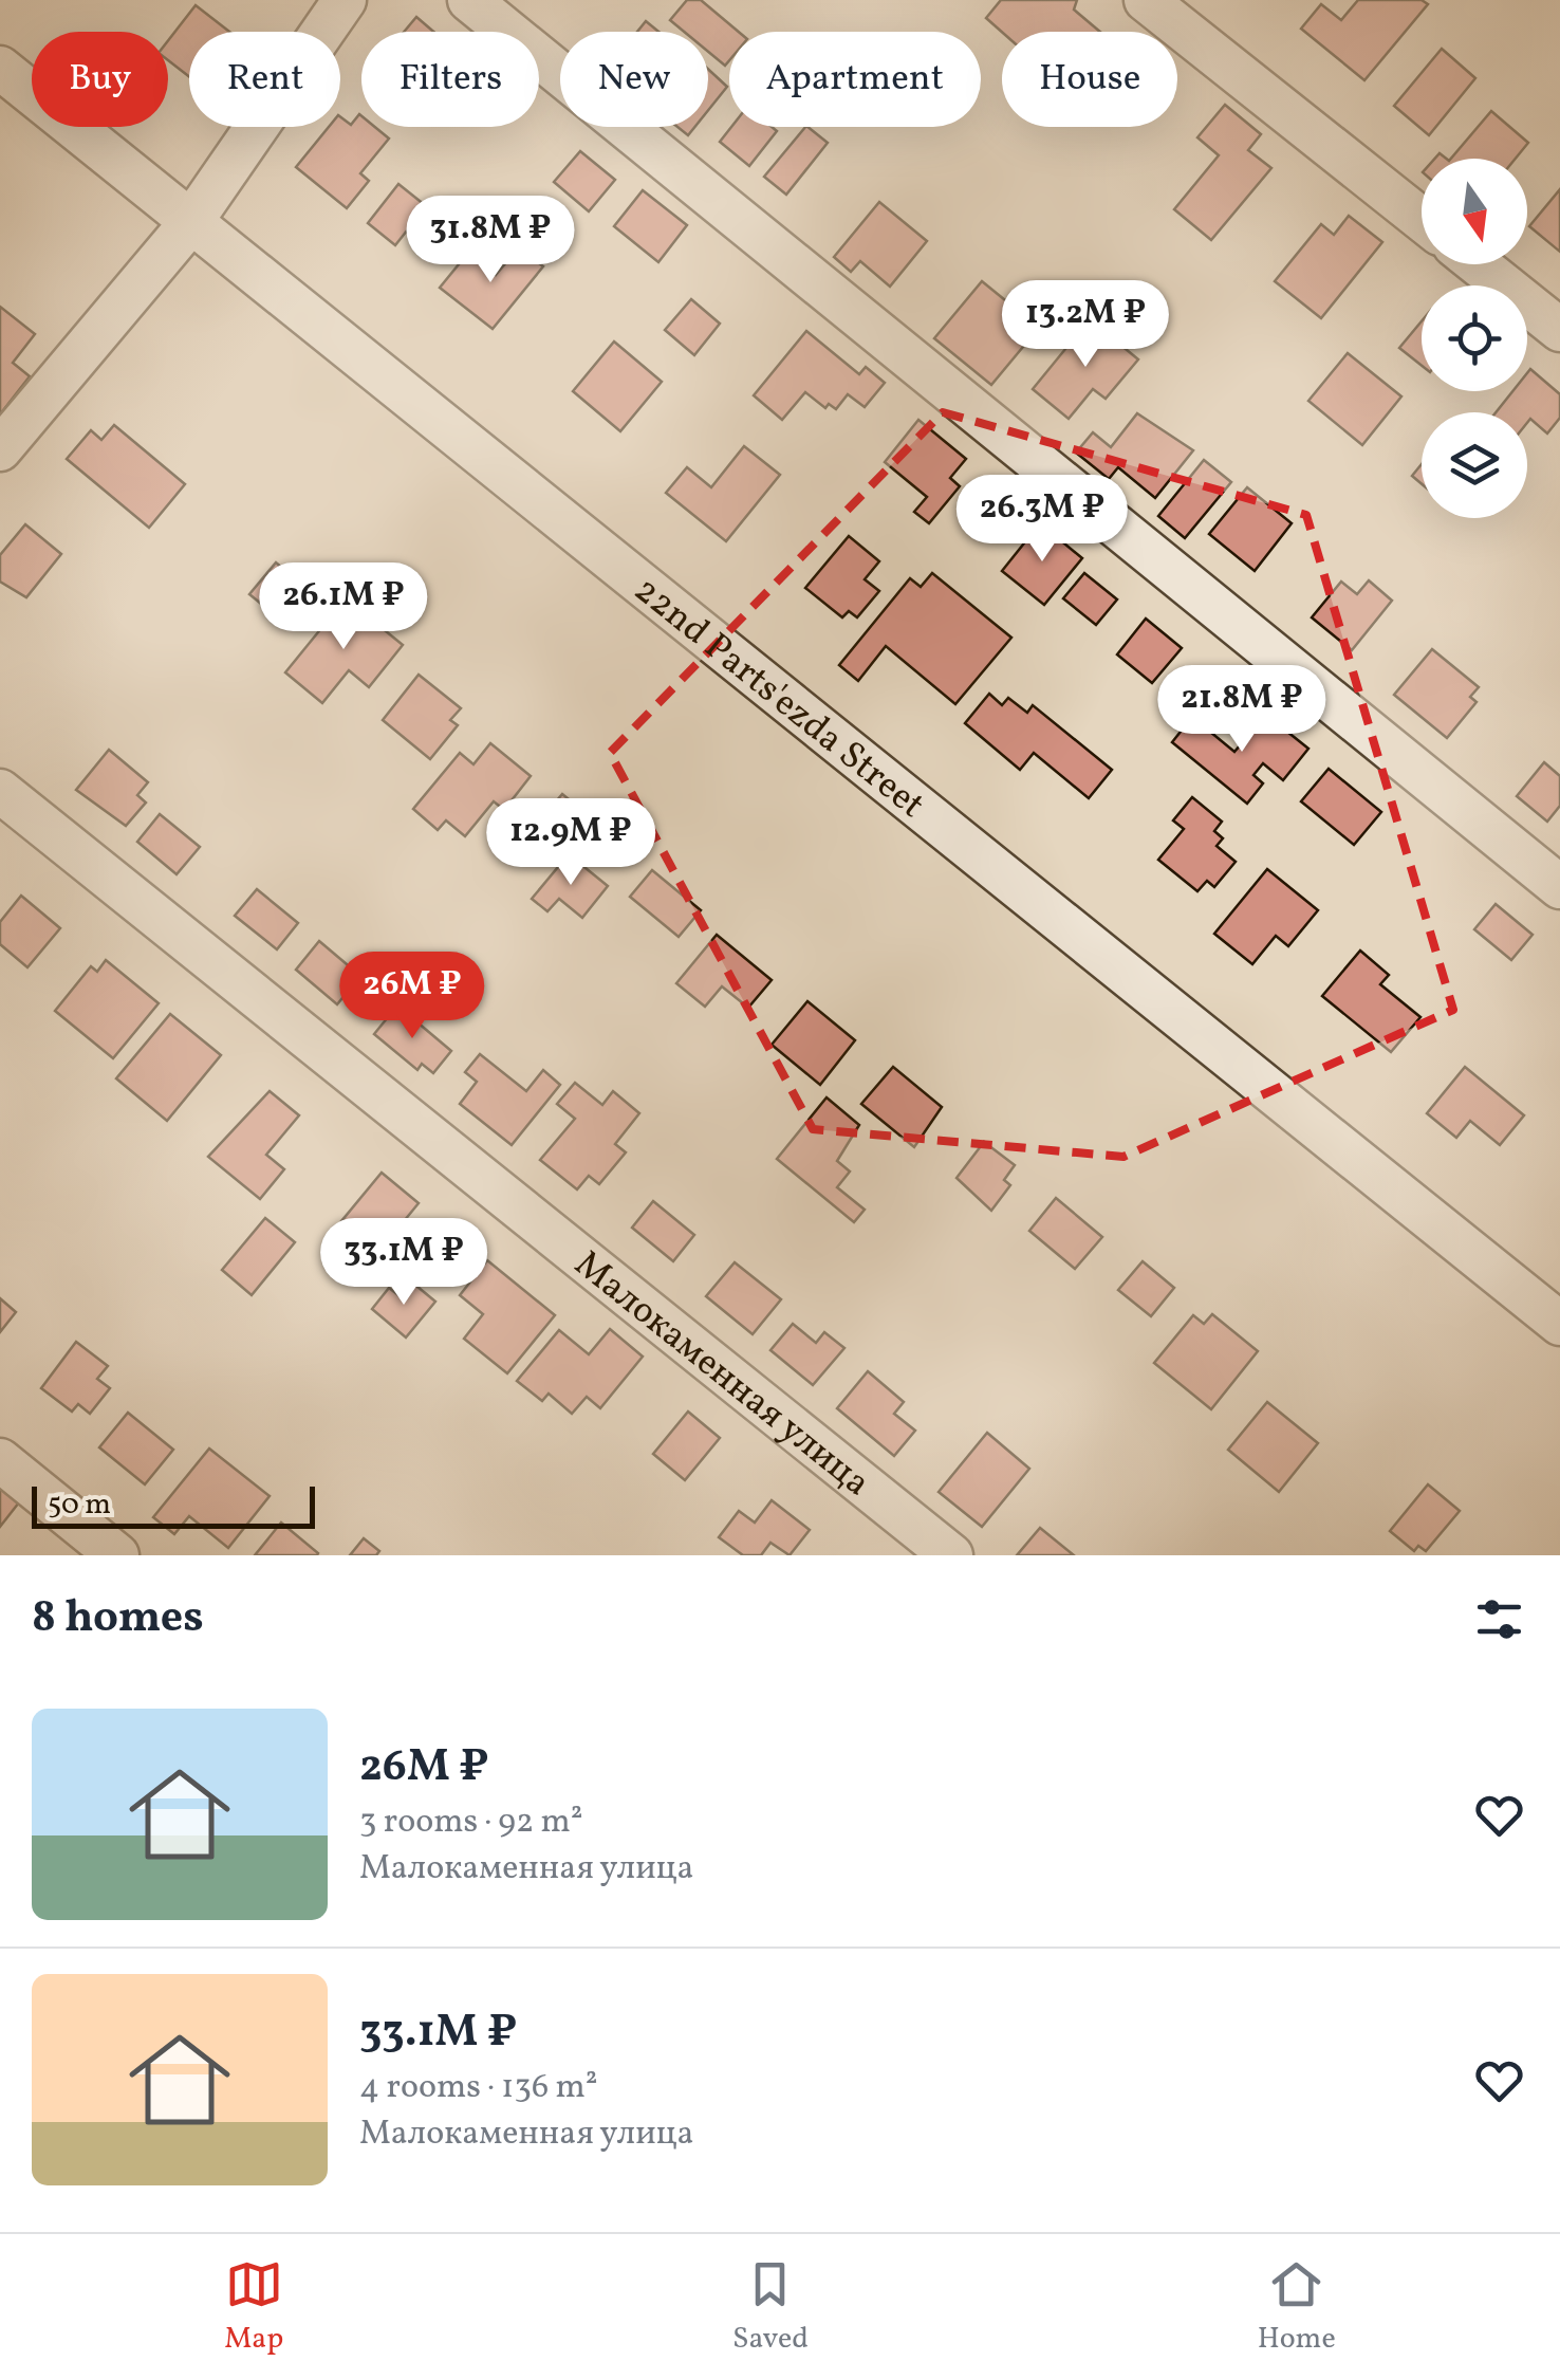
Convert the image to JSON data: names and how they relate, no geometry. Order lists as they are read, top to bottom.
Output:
{
  "streets": {
    "street": ["22nd Parts'ezda Street", "Малокаменная улица"]
  },
  "scale_bar": "50 m",
  "north": "bottom",
  "page": {
    "chip": [
      "Buy",
      "Rent",
      "Filters",
      "New",
      "Apartment",
      "House"
    ],
    "price": [
      "31.8M ₽",
      "13.2M ₽",
      "26.3M ₽",
      "26.1M ₽",
      "21.8M ₽",
      "12.9M ₽",
      "26M ₽",
      "33.1M ₽"
    ],
    "scale": "50 m",
    "heading": "8 homes",
    "list": [
      {
        "name": "26M ₽",
        "note": "3 rooms · 92 m² · Малокаменная улица"
      },
      {
        "name": "33.1M ₽",
        "note": "4 rooms · 136 m² · Малокаменная улица"
      }
    ],
    "tabs": ["Map", "Saved", "Home"]
  }
}
